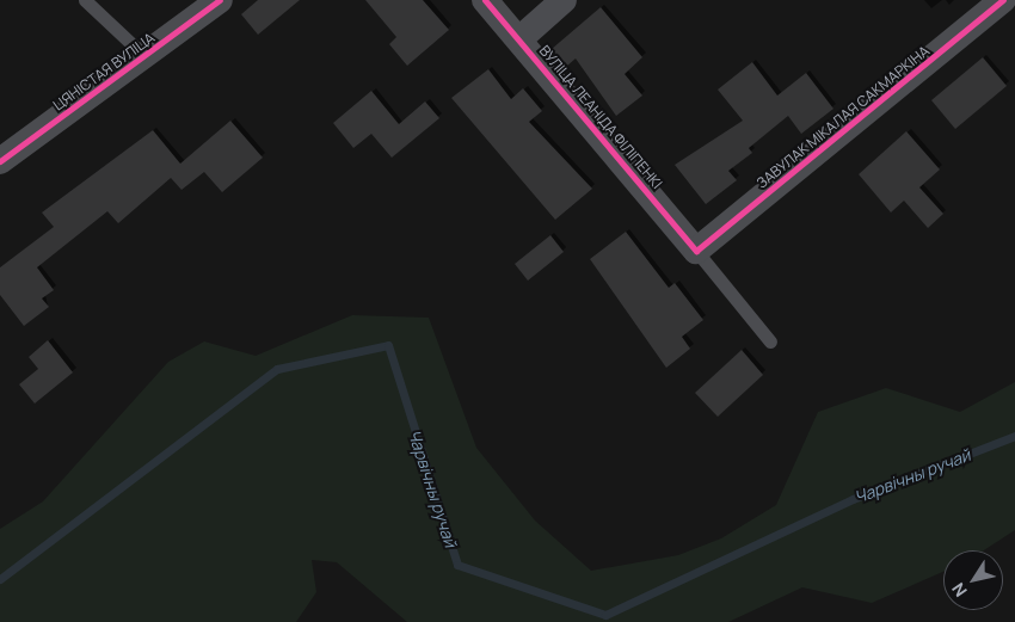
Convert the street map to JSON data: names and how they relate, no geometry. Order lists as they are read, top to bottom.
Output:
{
  "streets": {
    "street": ["ЦЯНІСТАЯ ВУЛІЦА", "ВУЛІЦА ЛЕАНІДА ФІЛІПЕНКІ", "ЗАВУЛАК МІКАЛАЯ САКМАРКІНА"]
  },
  "crossings": [
    ["ВУЛІЦА ЛЕАНІДА ФІЛІПЕНКІ", "ЗАВУЛАК МІКАЛАЯ САКМАРКІНА"]
  ],
  "water": ["Чарвічны ручай"],
  "north": "bottom left"
}
